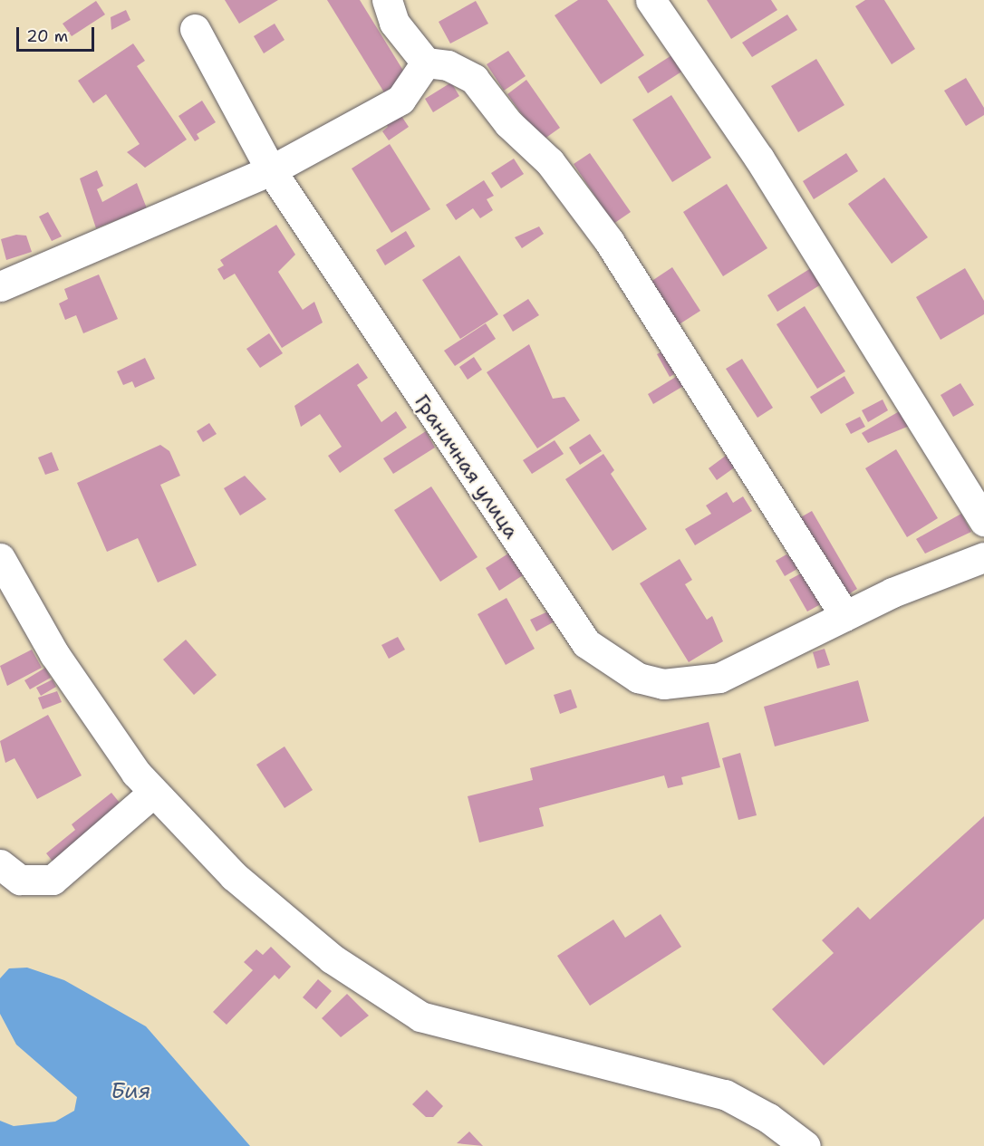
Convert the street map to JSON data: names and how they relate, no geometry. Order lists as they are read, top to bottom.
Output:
{
  "streets": {
    "street": ["Граничная улица"]
  },
  "water": ["Бия"],
  "scale_bar": "20 m"
}
